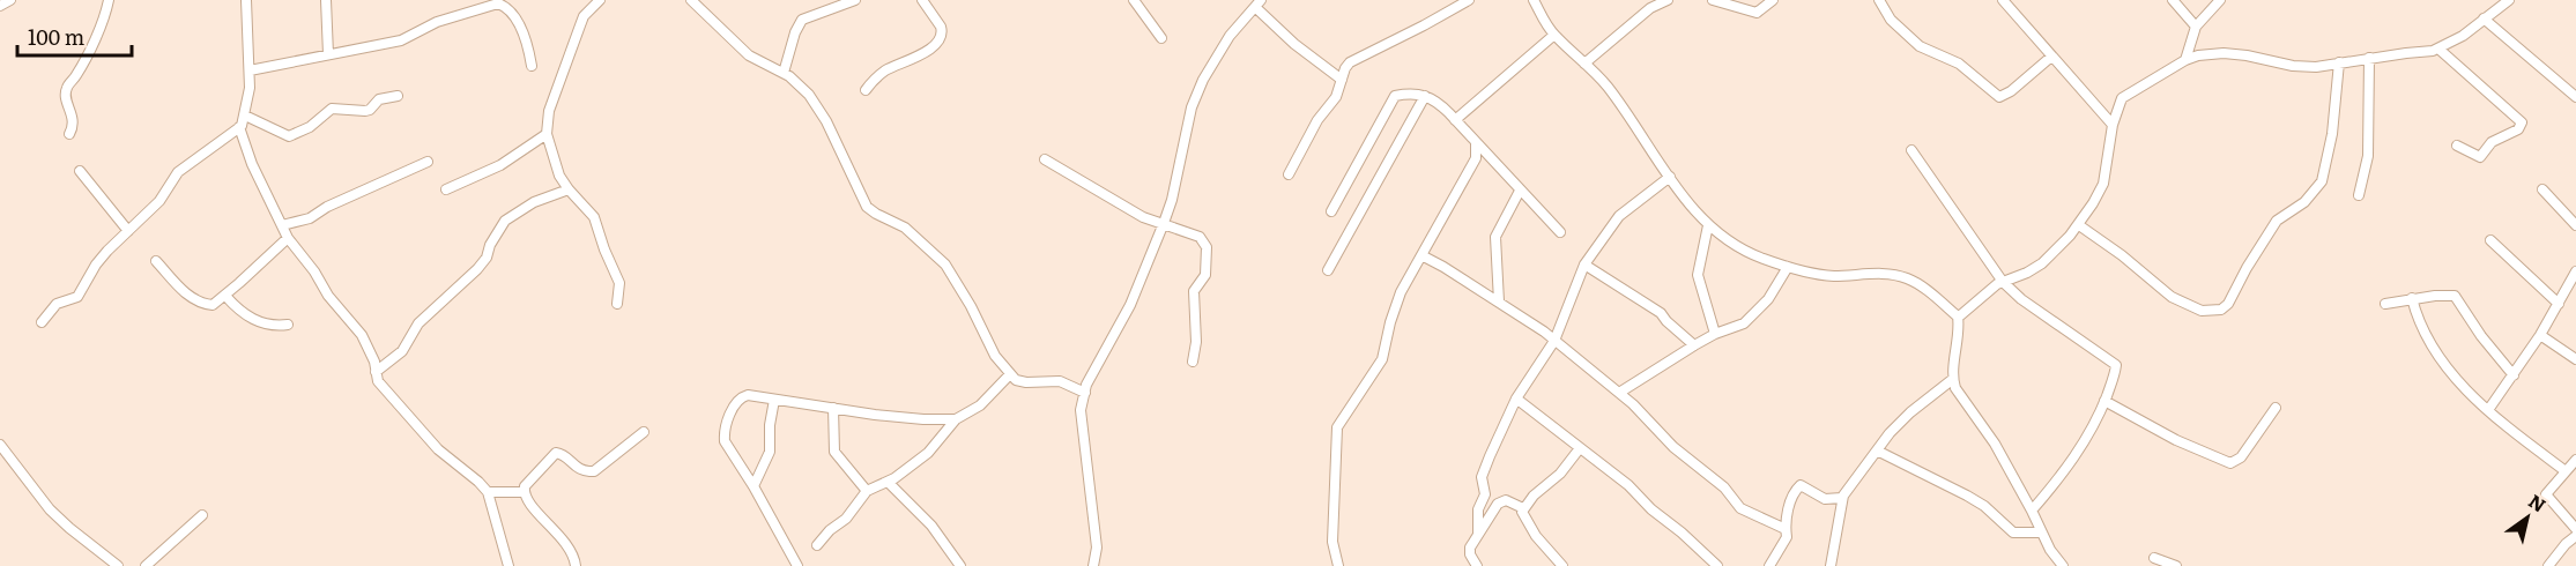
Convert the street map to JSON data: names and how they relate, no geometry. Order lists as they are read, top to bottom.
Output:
{
  "scale_bar": "100 m",
  "north": "top right"
}
